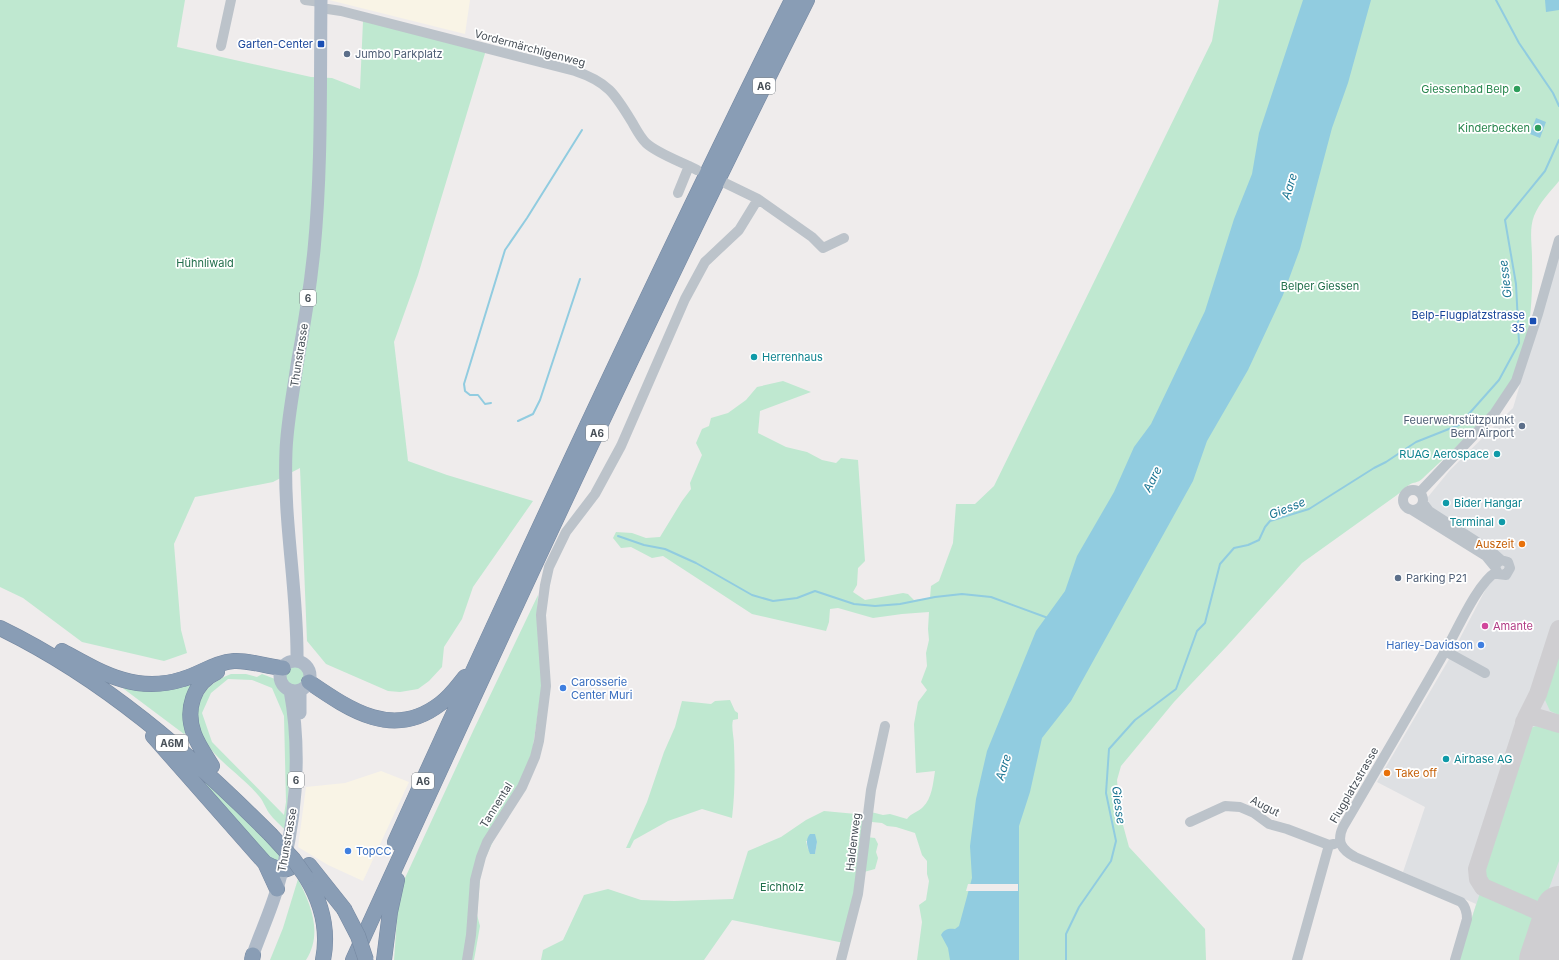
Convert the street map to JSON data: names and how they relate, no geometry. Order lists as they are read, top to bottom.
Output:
{
  "streets": {
    "highway": ["A6", "A6M"],
    "main road": ["6", "Thunstrasse"],
    "street": [
      "Vordermärchligenweg",
      "Flugplatzstrasse",
      "Tannental",
      "Augut",
      "Haldenweg"
    ]
  },
  "crossings": [
    ["Vordermärchligenweg", "Thunstrasse"]
  ],
  "water": ["Aare", "Giesse"],
  "parks": ["Hühnliwald", "Belper Giessen", "Eichholz"],
  "places": {
    "transit": ["Garten-Center", "Belp-Flugplatzstrasse 35"],
    "other": [
      "Jumbo Parkplatz",
      "Giessenbad Belp",
      "Kinderbecken",
      "Herrenhaus",
      "Feuerwehrstützpunkt Bern Airport",
      "RUAG Aerospace",
      "Bider Hangar",
      "Terminal",
      "Auszeit",
      "Parking P21",
      "Amante",
      "Harley-Davidson",
      "Carosserie Center Muri",
      "Airbase AG",
      "Take off",
      "TopCC"
    ]
  }
}
